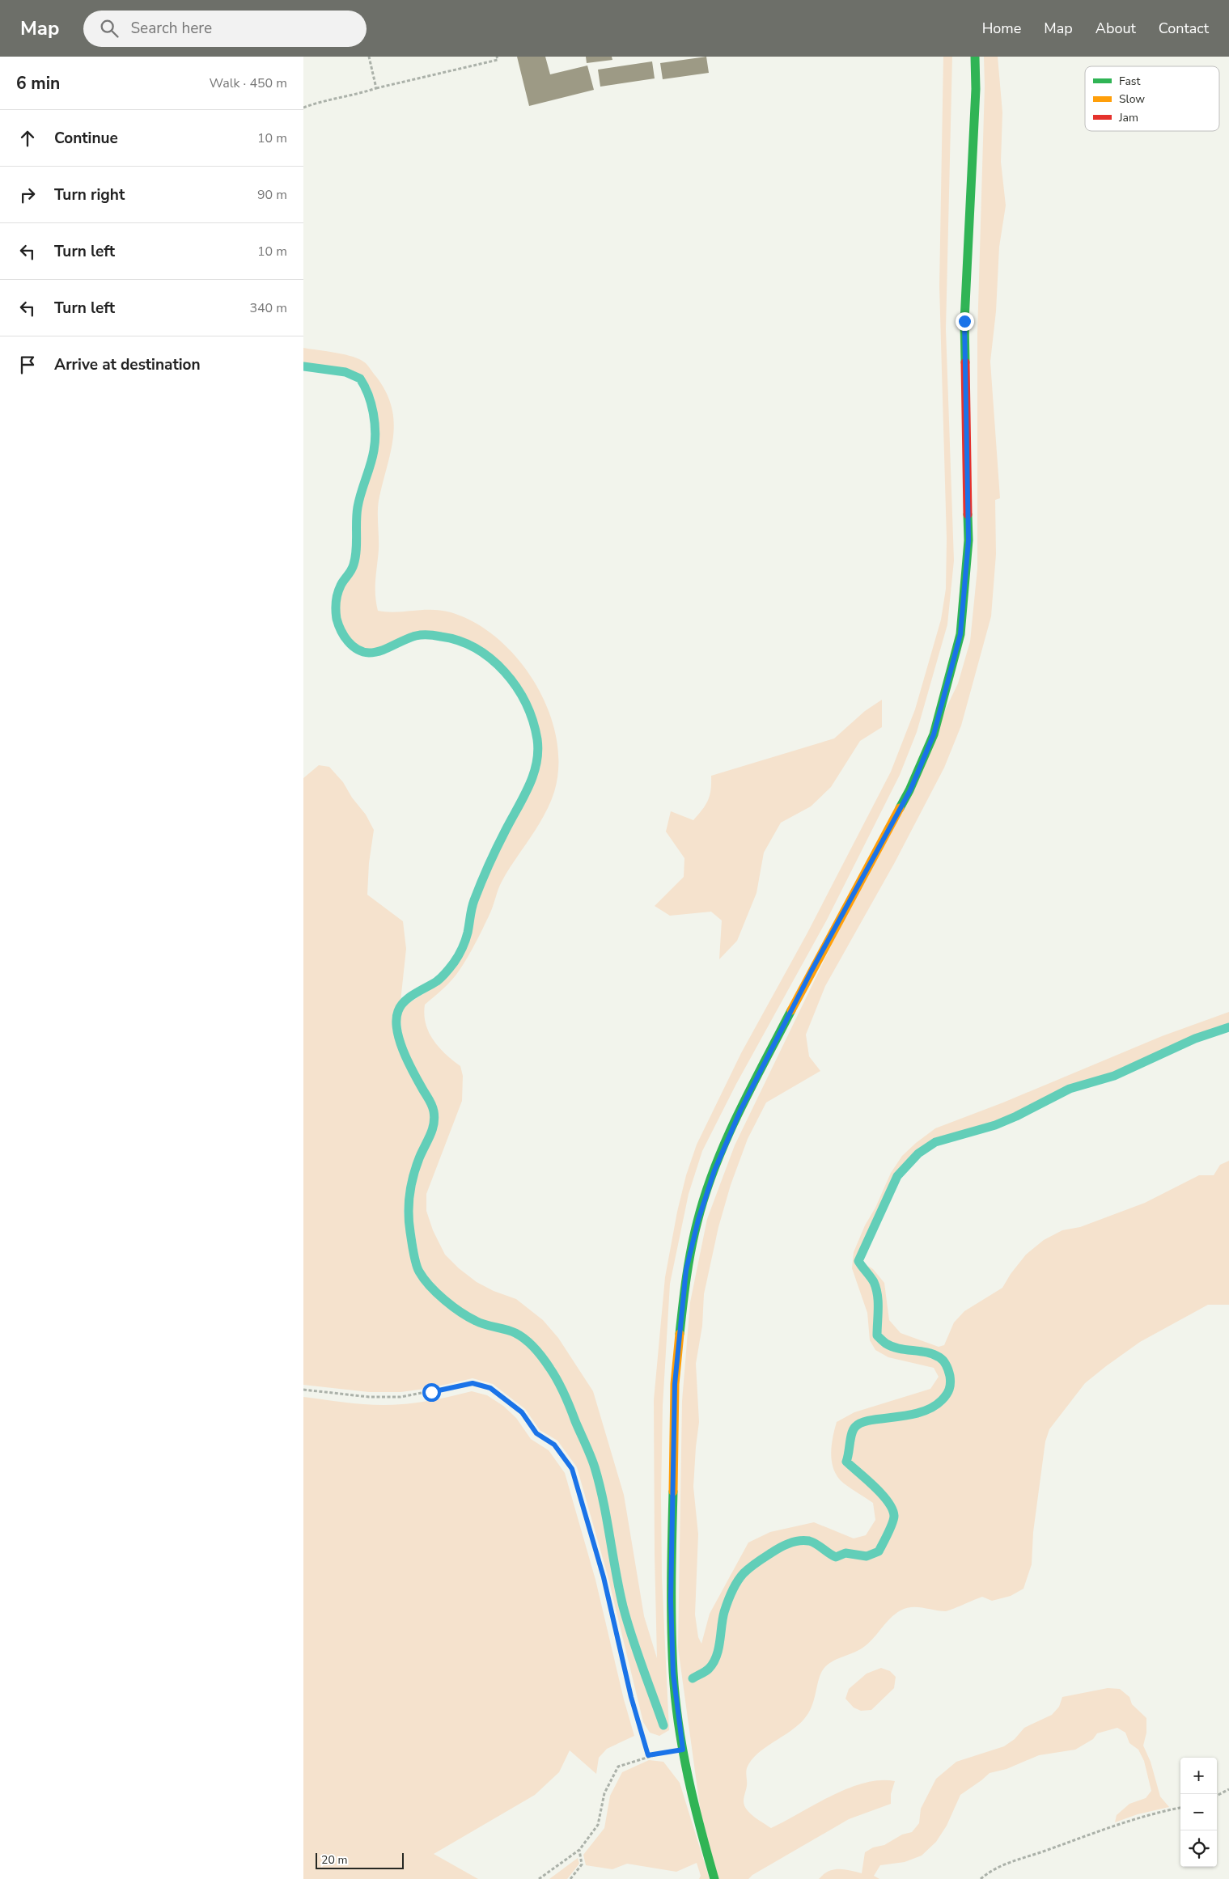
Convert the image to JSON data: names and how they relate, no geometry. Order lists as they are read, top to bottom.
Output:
{
  "legend": ["Fast", "Slow", "Jam"],
  "scale_bar": "20 m",
  "page": {
    "header": "Map",
    "search": "Search here",
    "nav": [
      "Home",
      "Map",
      "About",
      "Contact"
    ],
    "heading": ["6 min", "Walk · 450 m"],
    "list": [
      ["Continue", "10 m"],
      ["Turn right", "90 m"],
      ["Turn left", "10 m"],
      ["Turn left", "340 m"],
      "Arrive at destination"
    ],
    "map_buttons": ["+", "−"],
    "scale": "20 m"
  }
}
